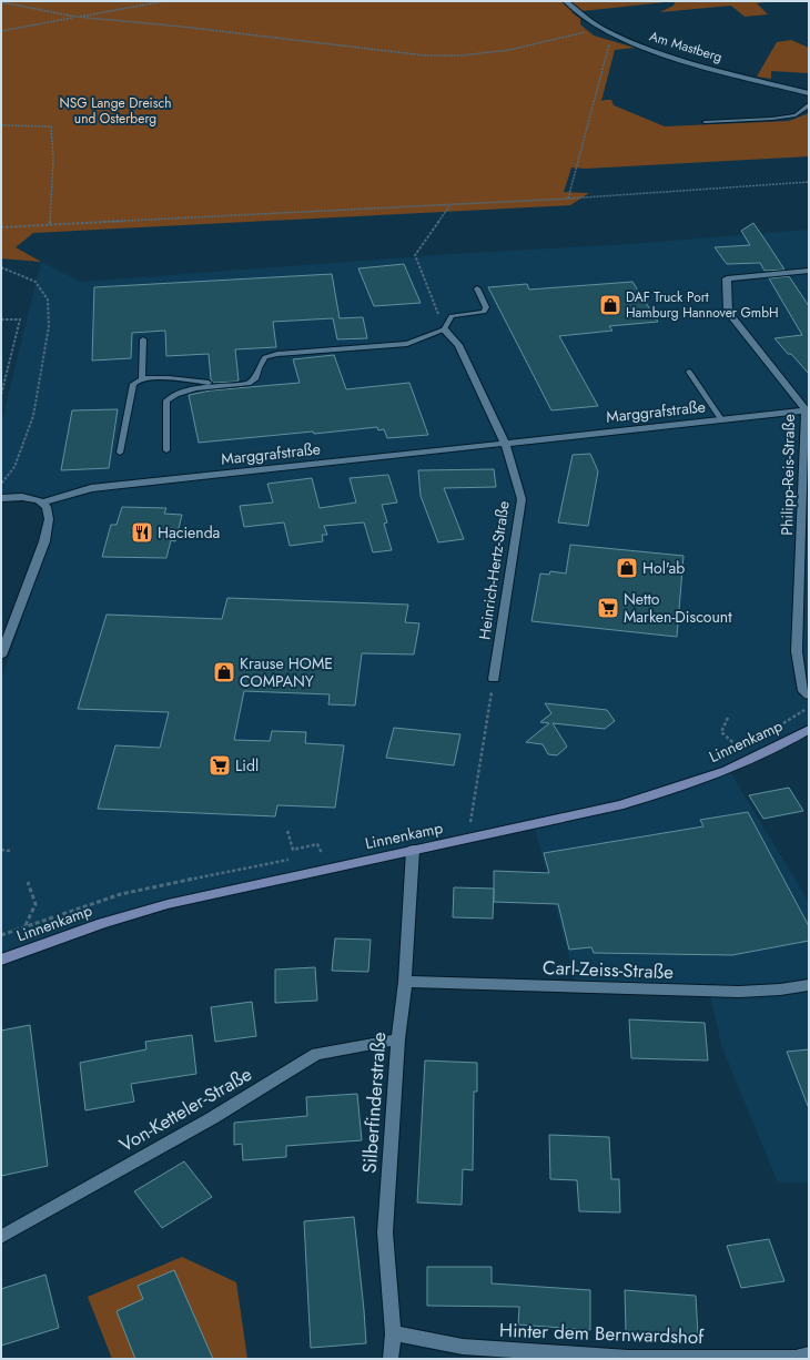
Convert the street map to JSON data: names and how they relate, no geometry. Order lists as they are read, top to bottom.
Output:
{
  "streets": {
    "main road": ["Linnenkamp"],
    "street": [
      "Am Mastberg",
      "Marggrafstraße",
      "Philipp-Reis-Straße",
      "Heinrich-Hertz-Straße",
      "Carl-Zeiss-Straße",
      "Silberfinderstraße",
      "Von-Ketteler-Straße",
      "Hinter dem Bernwardshof"
    ]
  },
  "crossings": [
    ["Marggrafstraße", "Philipp-Reis-Straße"],
    ["Marggrafstraße", "Heinrich-Hertz-Straße"],
    ["Linnenkamp", "Silberfinderstraße"],
    ["Carl-Zeiss-Straße", "Silberfinderstraße"],
    ["Silberfinderstraße", "Von-Ketteler-Straße"],
    ["Silberfinderstraße", "Hinter dem Bernwardshof"]
  ],
  "parks": ["NSG Lange Dreisch und Osterberg"],
  "places": {
    "shop": ["DAF Truck Port Hamburg Hannover GmbH", "Hol'ab", "Krause HOME COMPANY"],
    "restaurant": ["Hacienda"],
    "supermarket": ["Netto Marken-Discount", "Lidl"]
  }
}
